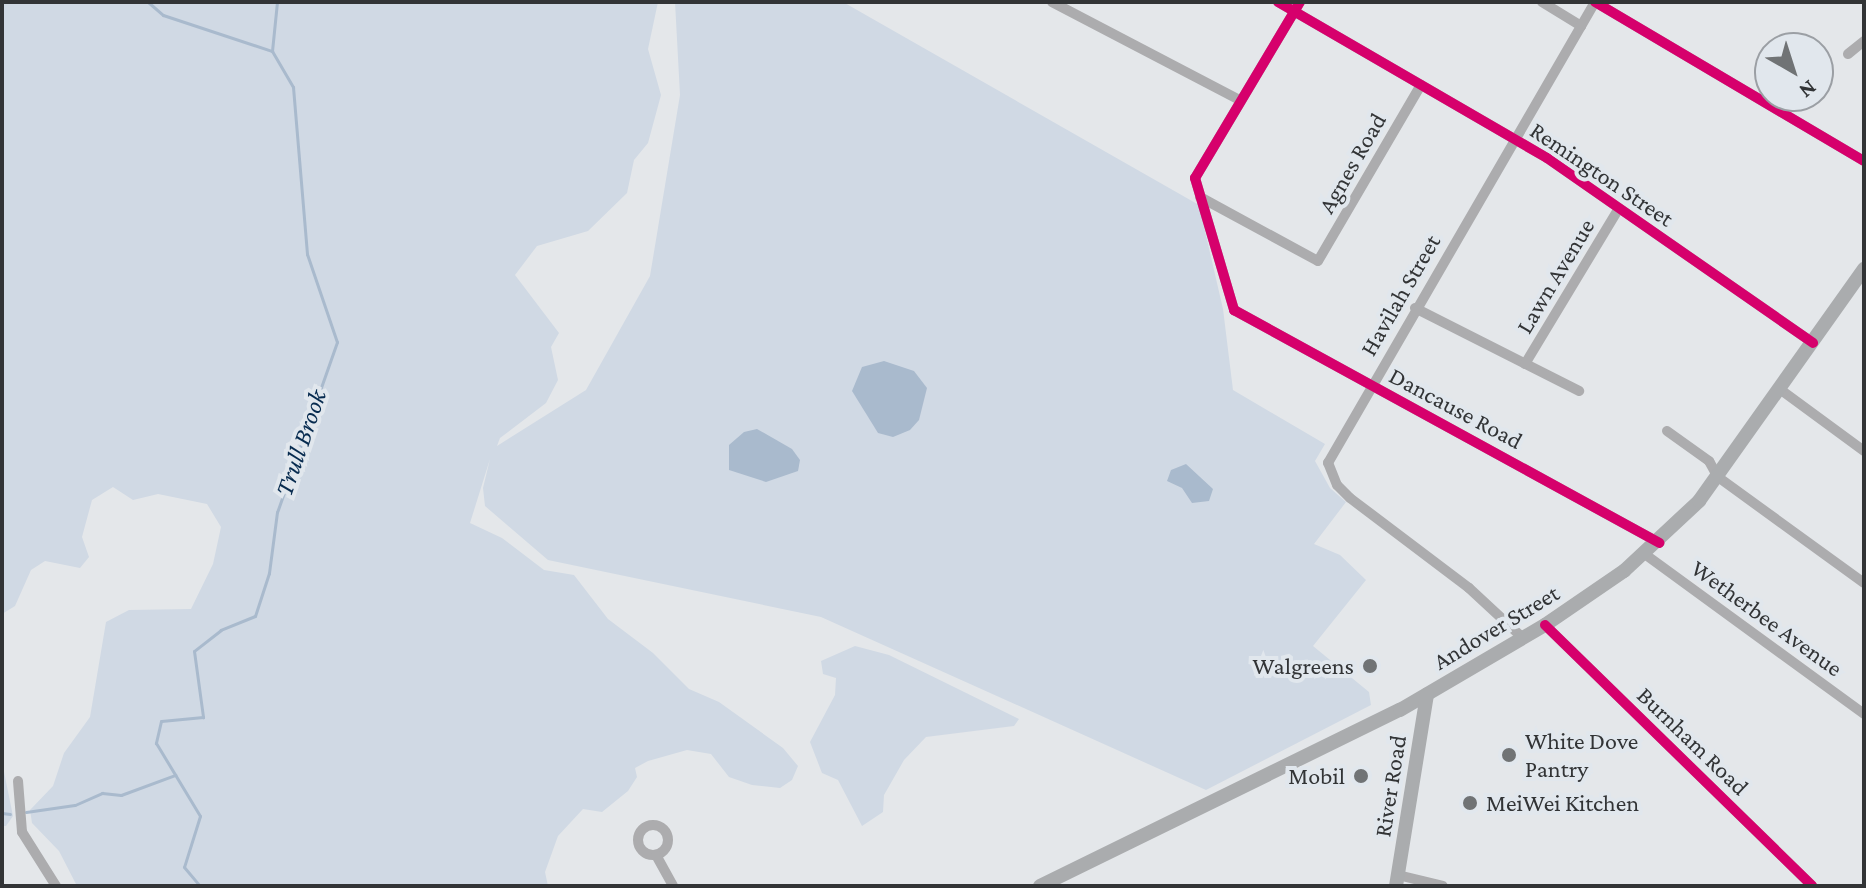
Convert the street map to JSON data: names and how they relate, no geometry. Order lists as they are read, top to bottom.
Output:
{
  "streets": {
    "main road": ["Andover Street", "River Road"],
    "street": [
      "Agnes Road",
      "Remington Street",
      "Lawn Avenue",
      "Havilah Street",
      "Dancause Road",
      "Wetherbee Avenue",
      "Burnham Road"
    ]
  },
  "crossings": [
    ["Agnes Road", "Remington Street"],
    ["Agnes Road", "Dancause Road"],
    ["Remington Street", "Lawn Avenue"],
    ["Remington Street", "Havilah Street"],
    ["Remington Street", "Andover Street"],
    ["Havilah Street", "Dancause Road"],
    ["Havilah Street", "Andover Street"],
    ["Dancause Road", "Andover Street"],
    ["Wetherbee Avenue", "Andover Street"],
    ["Andover Street", "Burnham Road"],
    ["Andover Street", "River Road"]
  ],
  "water": ["Trull Brook"],
  "places": [
    "Walgreens",
    "White Dove Pantry",
    "Mobil",
    "MeiWei Kitchen"
  ],
  "north": "bottom right"
}
